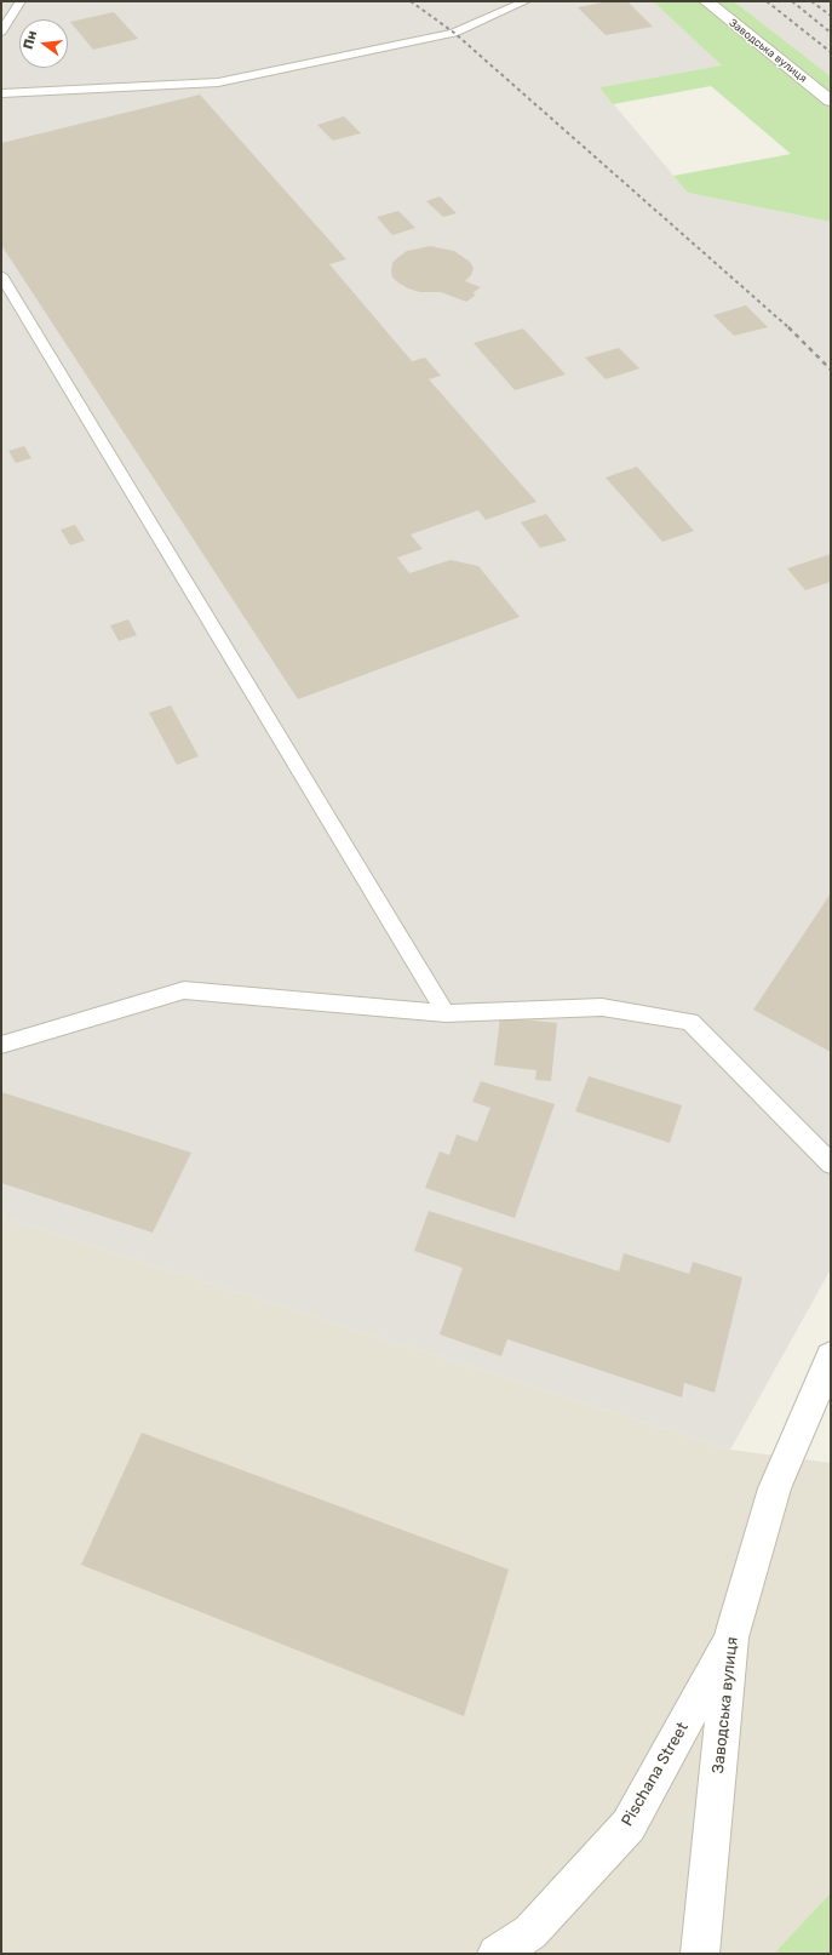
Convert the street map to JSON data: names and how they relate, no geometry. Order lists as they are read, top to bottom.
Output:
{
  "streets": {
    "street": ["Заводська вулиця", "Pischana Street"]
  },
  "crossings": [
    ["Заводська вулиця", "Pischana Street"]
  ],
  "north": "left"
}
